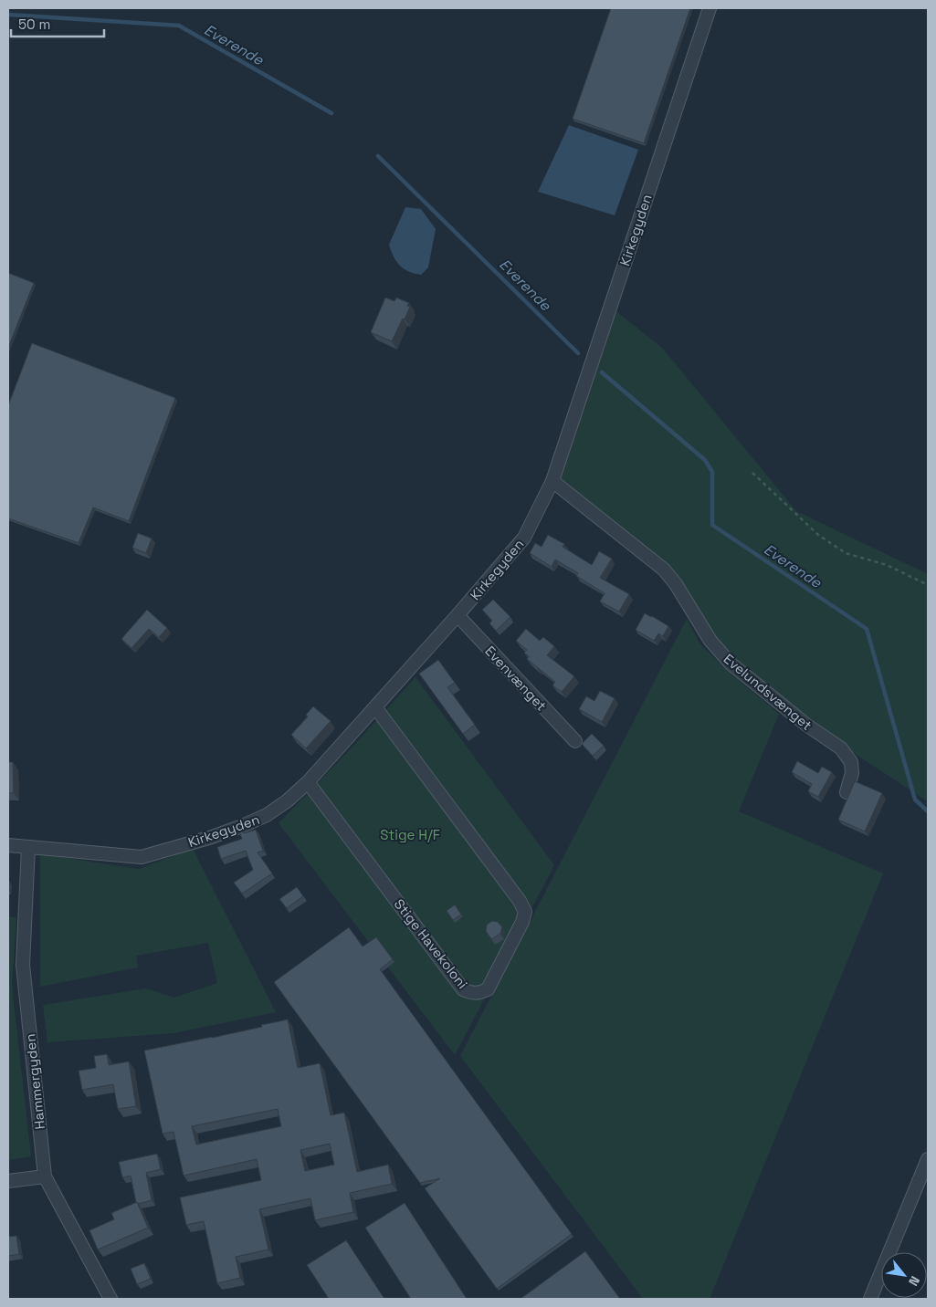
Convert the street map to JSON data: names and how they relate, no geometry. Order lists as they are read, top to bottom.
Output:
{
  "streets": {
    "street": [
      "Kirkegyden",
      "Evenvænget",
      "Evelundsvænget",
      "Stige Havekoloni",
      "Hammergyden"
    ]
  },
  "crossings": [
    ["Kirkegyden", "Evenvænget"],
    ["Kirkegyden", "Evelundsvænget"],
    ["Kirkegyden", "Stige Havekoloni"],
    ["Kirkegyden", "Hammergyden"]
  ],
  "water": ["Everende"],
  "parks": ["Stige H/F"],
  "scale_bar": "50 m",
  "north": "bottom right"
}
